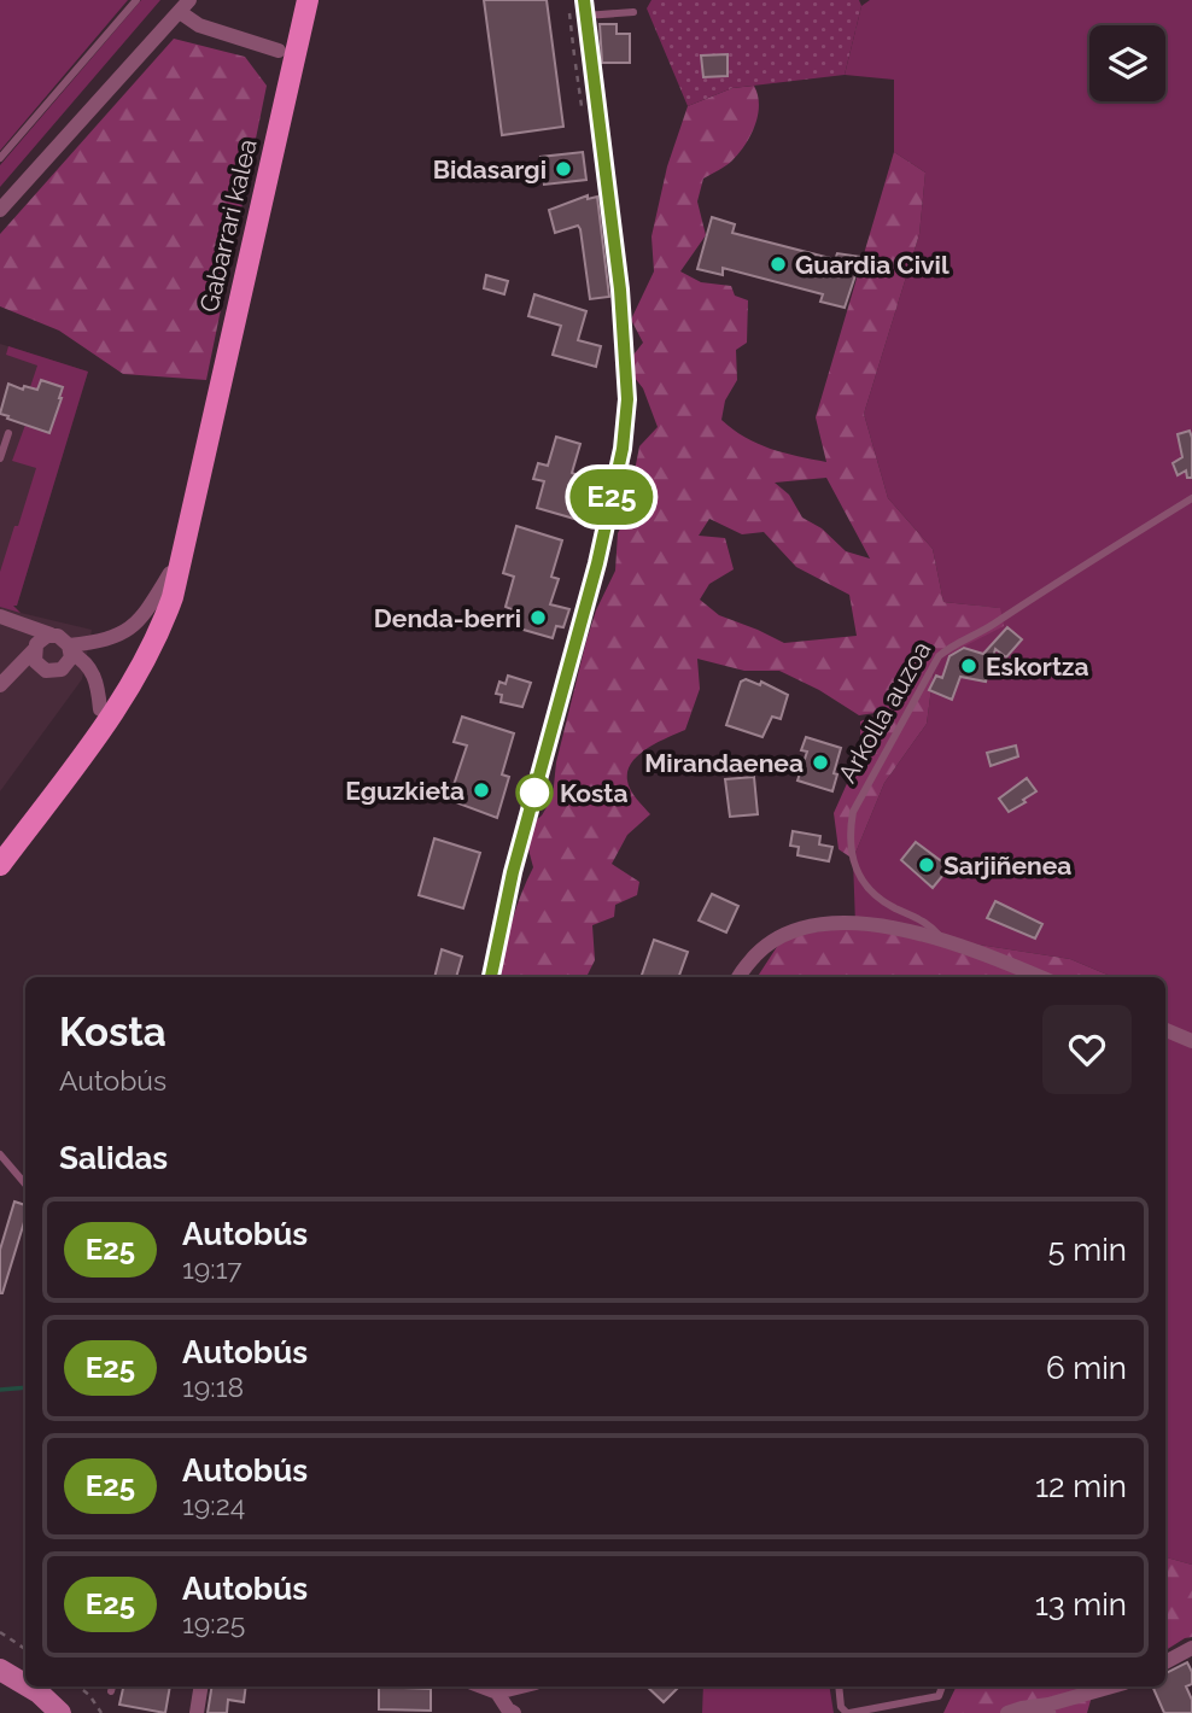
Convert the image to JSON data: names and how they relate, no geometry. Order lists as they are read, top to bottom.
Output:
{
  "streets": {
    "main road": ["Gabarrari kalea"],
    "street": ["Arkolla auzoa"]
  },
  "places": [
    "Bidasargi",
    "Guardia Civil",
    "Denda-berri",
    "Eskortza",
    "Mirandaenea",
    "Eguzkieta",
    "Kosta",
    "Sarjiñenea"
  ],
  "lines": ["bus line E25"],
  "page": {
    "on_map": "E25",
    "heading": [
      ["Kosta", "Autobús"],
      "Salidas"
    ],
    "list": [
      {
        "mark": "E25",
        "name": "Autobús",
        "note": "19:17",
        "value": "5 min"
      },
      {
        "mark": "E25",
        "name": "Autobús",
        "note": "19:18",
        "value": "6 min"
      },
      {
        "mark": "E25",
        "name": "Autobús",
        "note": "19:24",
        "value": "12 min"
      },
      {
        "mark": "E25",
        "name": "Autobús",
        "note": "19:25",
        "value": "13 min"
      }
    ]
  }
}
